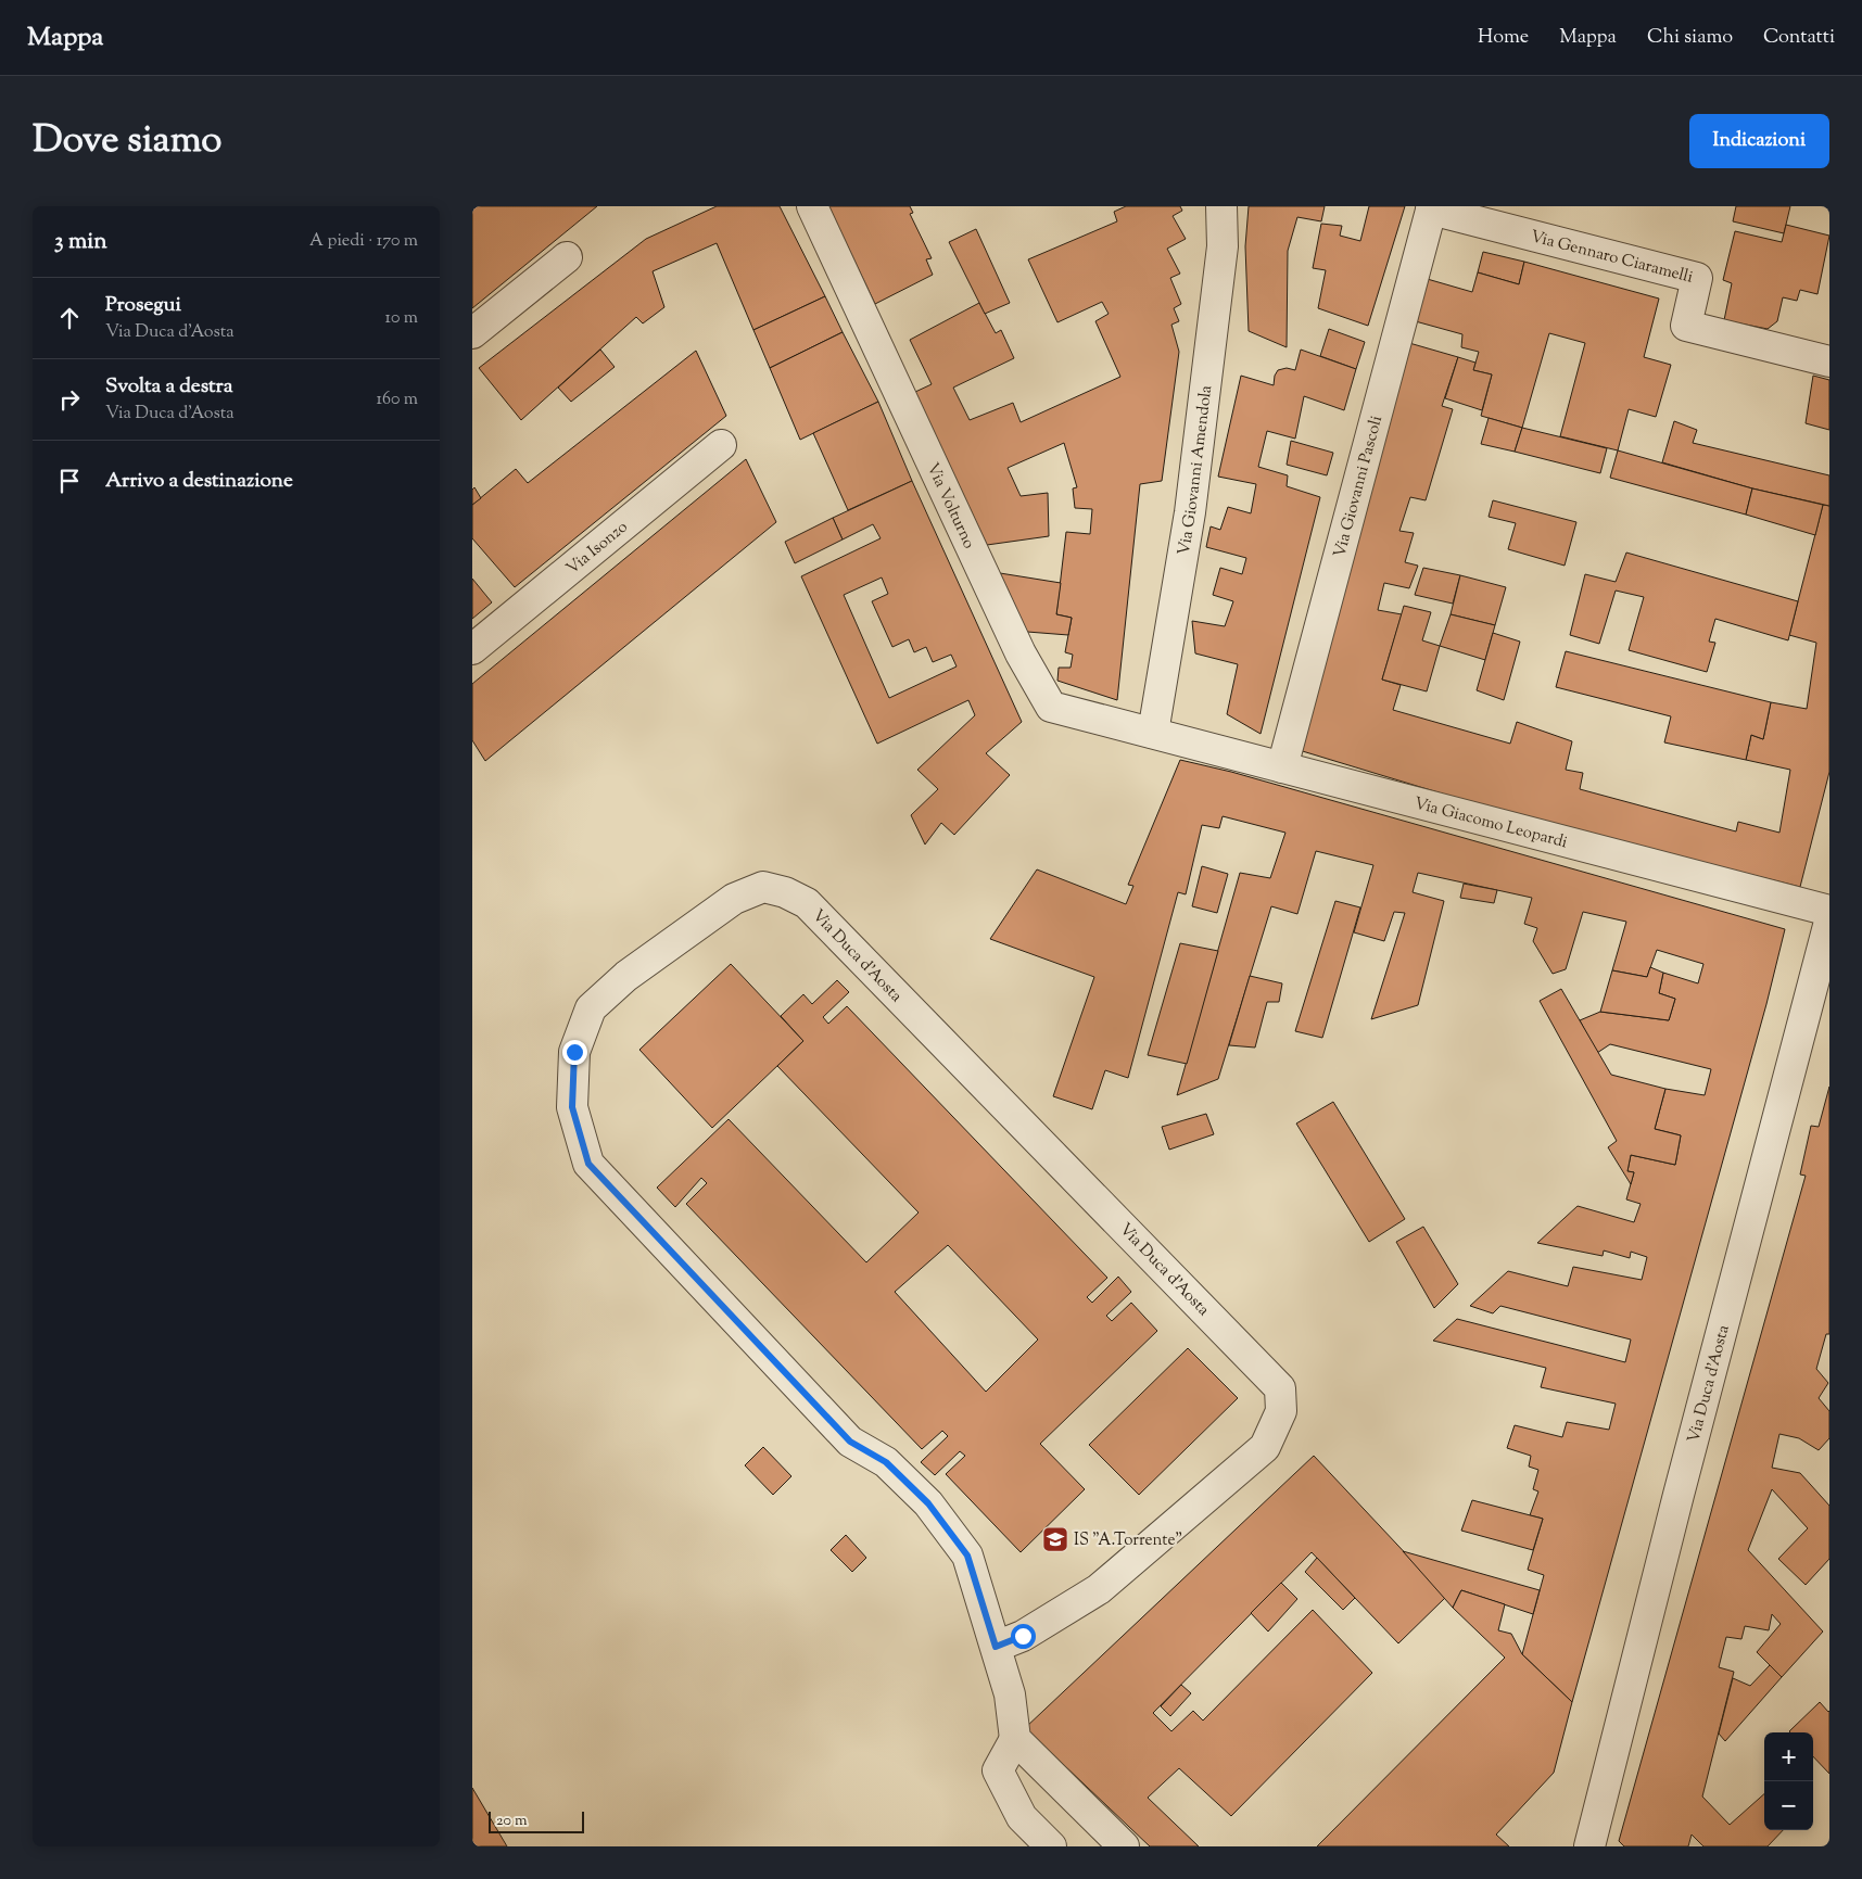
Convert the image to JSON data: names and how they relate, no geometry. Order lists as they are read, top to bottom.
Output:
{
  "streets": {
    "street": [
      "Via Gennaro Ciaramelli",
      "Via Giovanni Amendola",
      "Via Giovanni Pascoli",
      "Via Volturno",
      "Via Isonzo",
      "Via Giacomo Leopardi",
      "Via Duca d'Aosta"
    ]
  },
  "crossings": [
    ["Via Gennaro Ciaramelli", "Via Giovanni Pascoli"],
    ["Via Giovanni Amendola", "Via Volturno"],
    ["Via Giovanni Amendola", "Via Giacomo Leopardi"],
    ["Via Giovanni Pascoli", "Via Giacomo Leopardi"],
    ["Via Volturno", "Via Giacomo Leopardi"]
  ],
  "places": {
    "school or university": ["IS \"A.Torrente\""]
  },
  "scale_bar": "20 m",
  "page": {
    "header": "Mappa",
    "nav": [
      "Home",
      "Mappa",
      "Chi siamo",
      "Contatti"
    ],
    "title": "Dove siamo",
    "buttons": "Indicazioni",
    "heading": ["3 min", "A piedi · 170 m"],
    "list": [
      ["Prosegui", "Via Duca d'Aosta", "10 m"],
      ["Svolta a destra", "Via Duca d'Aosta", "160 m"],
      "Arrivo a destinazione"
    ],
    "map_buttons": ["+", "−"],
    "scale": "20 m"
  }
}
